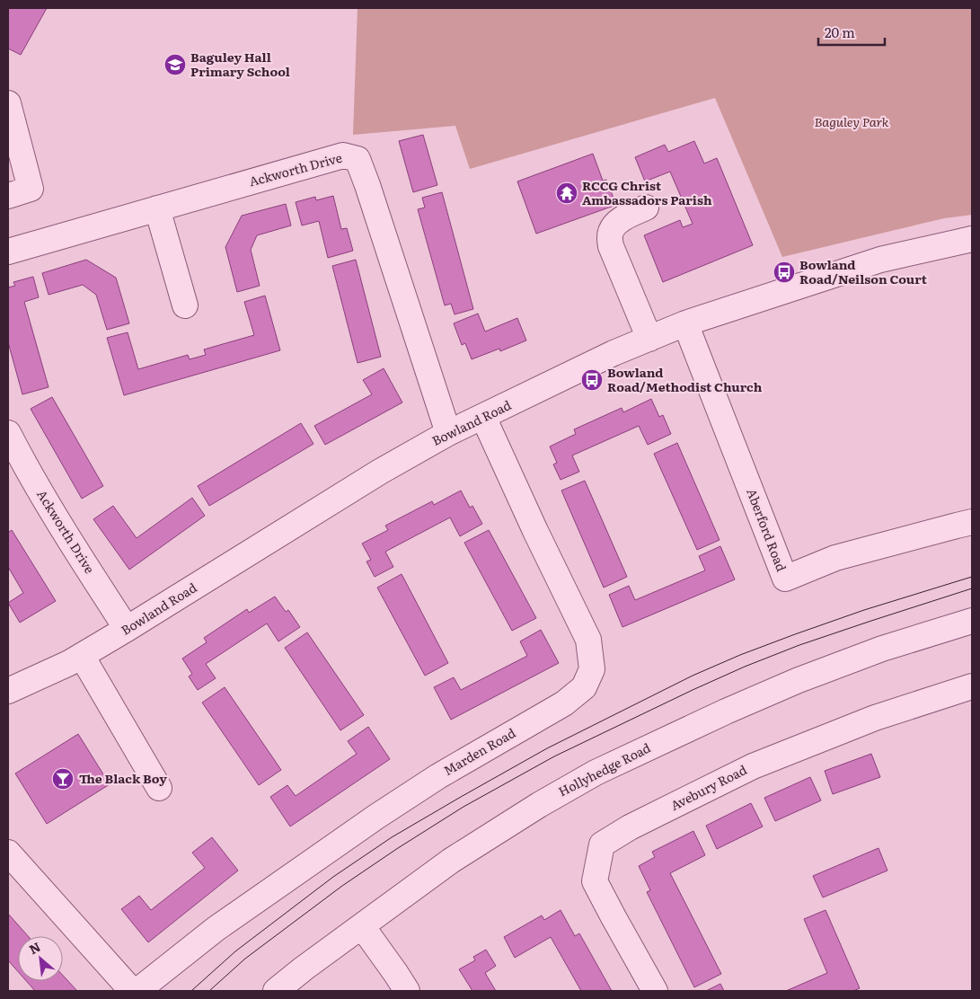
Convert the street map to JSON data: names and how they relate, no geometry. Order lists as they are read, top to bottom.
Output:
{
  "streets": {
    "street": [
      "Ackworth Drive",
      "Bowland Road",
      "Aberford Road",
      "Marden Road",
      "Hollyhedge Road",
      "Avebury Road"
    ]
  },
  "crossings": [
    ["Ackworth Drive", "Bowland Road"],
    ["Bowland Road", "Aberford Road"],
    ["Bowland Road", "Marden Road"]
  ],
  "parks": ["Baguley Park"],
  "places": {
    "school or university": ["Baguley Hall Primary School"],
    "temple": ["RCCG Christ Ambassadors Parish"],
    "bus stop": ["Bowland Road/Neilson Court", "Bowland Road/Methodist Church"],
    "bar": ["The Black Boy"]
  },
  "scale_bar": "20 m",
  "north": "top left"
}
